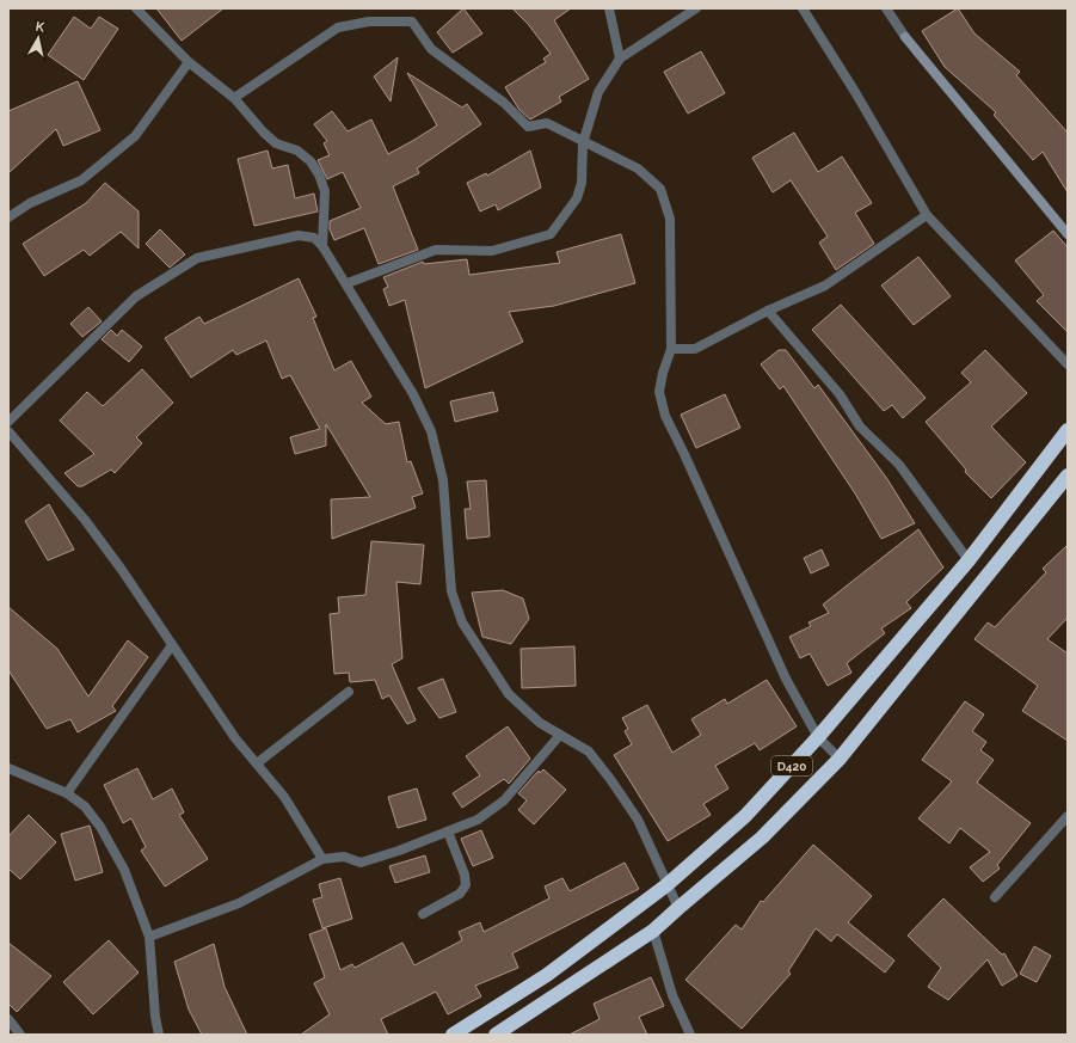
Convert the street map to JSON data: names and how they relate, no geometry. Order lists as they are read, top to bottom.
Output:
{
  "streets": {
    "highway": ["D420"]
  },
  "north": "top"
}
